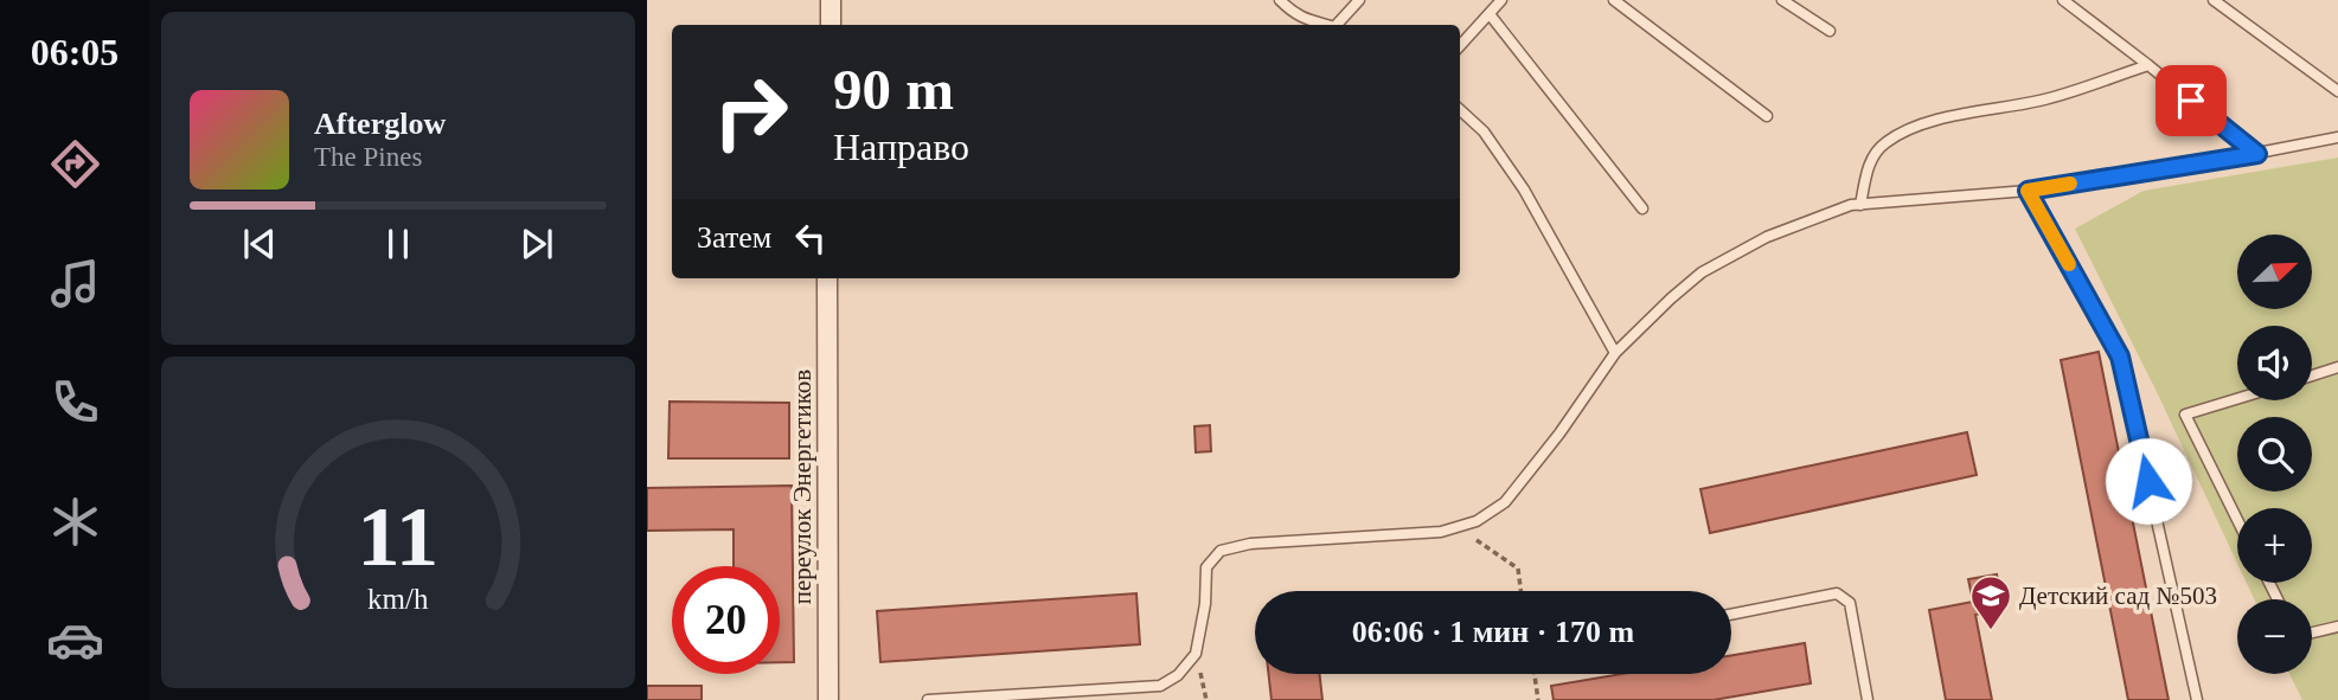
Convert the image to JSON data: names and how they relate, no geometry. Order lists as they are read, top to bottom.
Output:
{
  "streets": {
    "street": ["переулок Энергетиков"]
  },
  "places": {
    "school or university": ["Детский сад №503"]
  },
  "north": "top right",
  "page": {
    "tabs": "06:05",
    "turn": ["90 m", "Направо"],
    "song": ["Afterglow", "The Pines"],
    "then": "Затем",
    "map_buttons": ["+", "−"],
    "limit": "20",
    "trip": "06:06 · 1 мин · 170 m",
    "gauge": ["11", "km/h"]
  }
}
